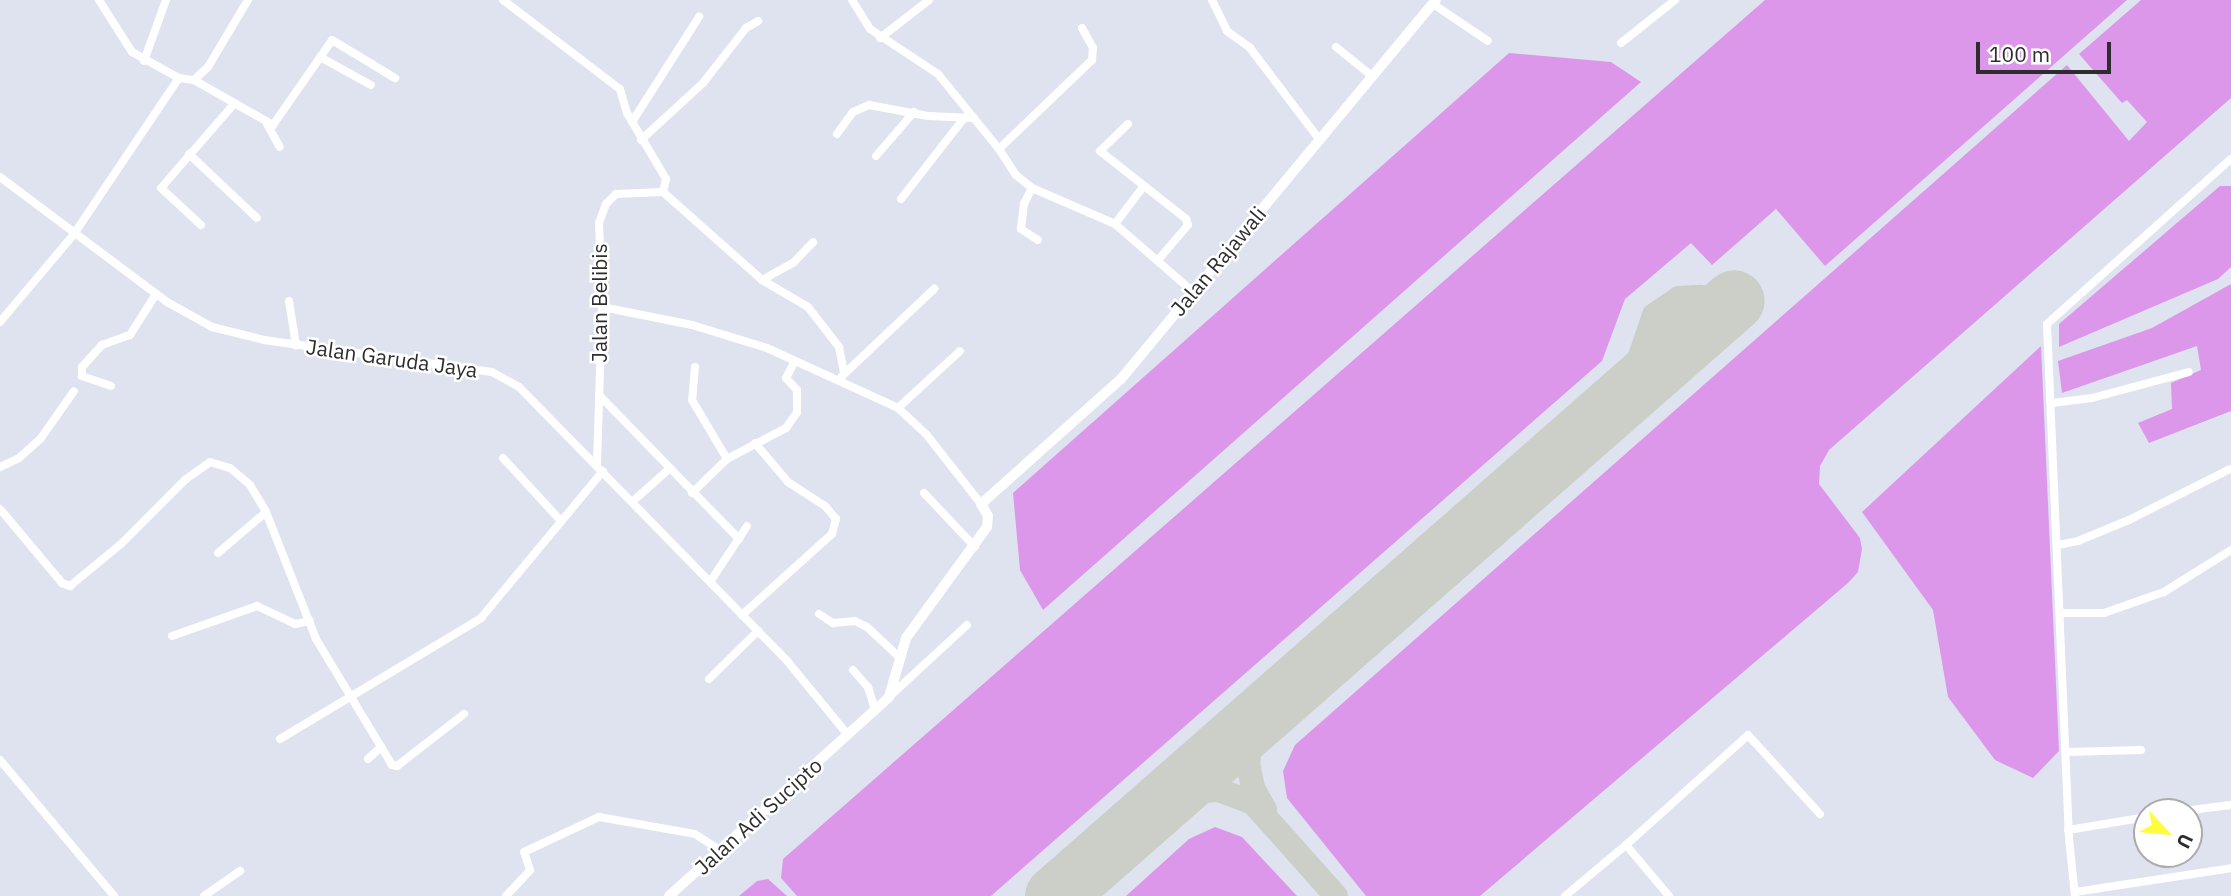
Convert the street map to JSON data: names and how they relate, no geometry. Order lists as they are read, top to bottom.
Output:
{
  "streets": {
    "street": [
      "Jalan Rajawali",
      "Jalan Belibis",
      "Jalan Garuda Jaya",
      "Jalan Adi Sucipto"
    ]
  },
  "crossings": [
    ["Jalan Belibis", "Jalan Garuda Jaya"],
    ["Jalan Garuda Jaya", "Jalan Adi Sucipto"]
  ],
  "scale_bar": "100 m",
  "north": "bottom right"
}
